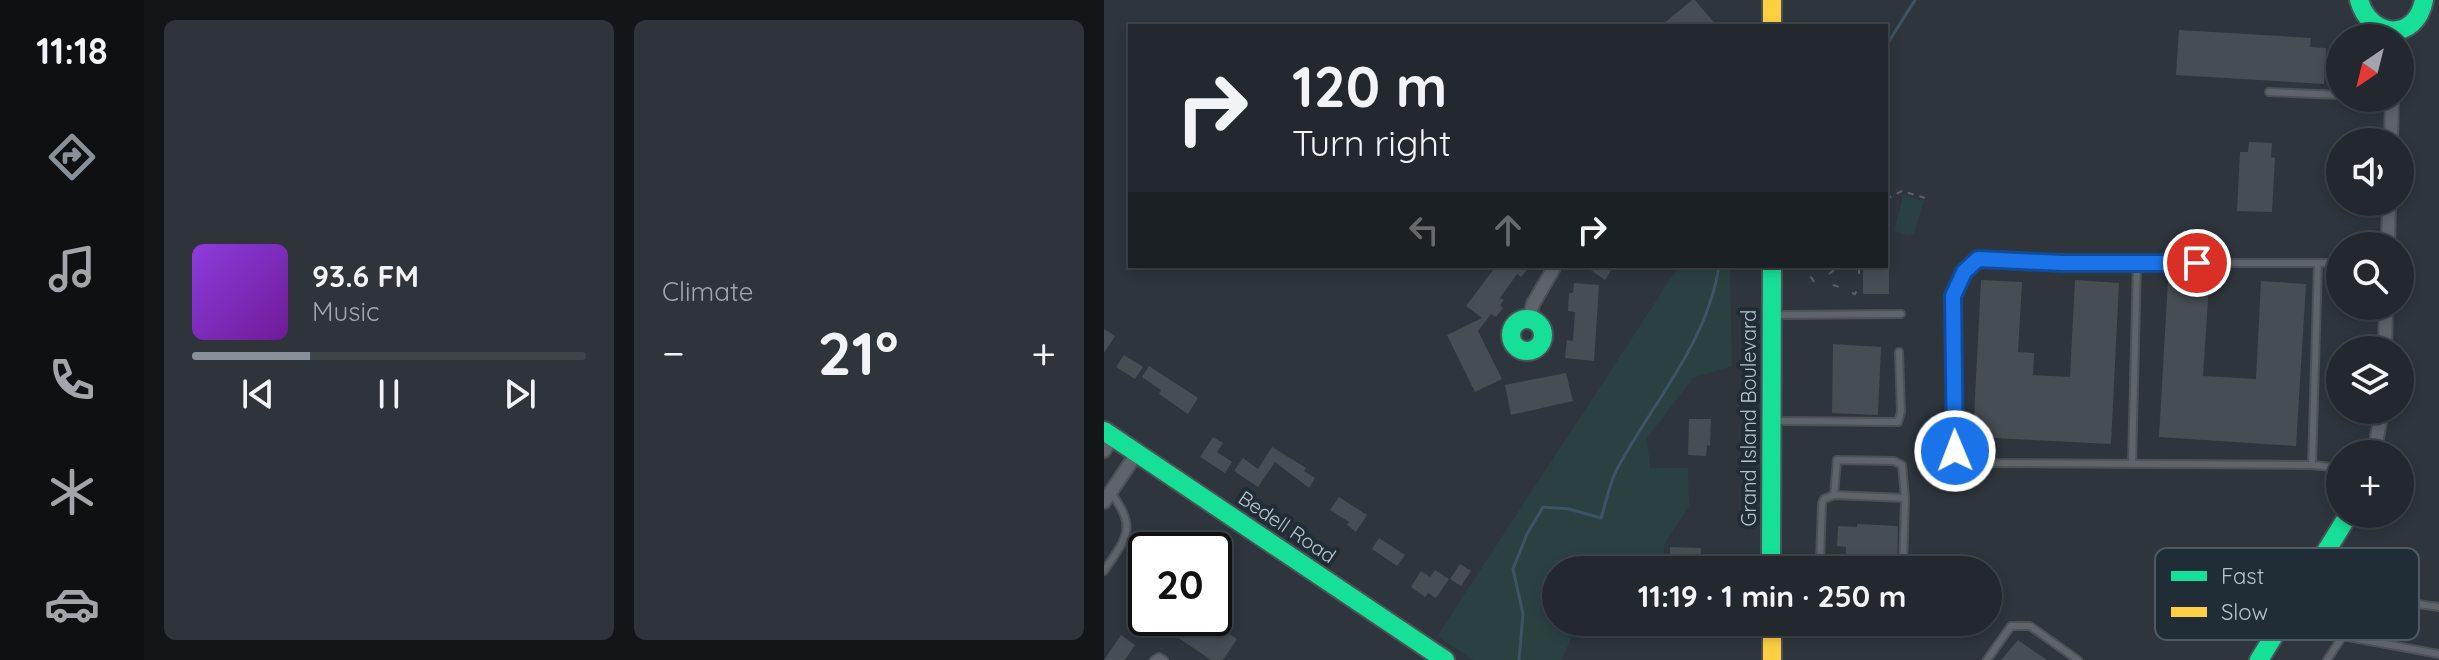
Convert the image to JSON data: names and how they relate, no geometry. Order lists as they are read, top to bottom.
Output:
{
  "streets": {
    "street": ["Grand Island Boulevard", "Bedell Road"]
  },
  "legend": ["Fast", "Slow"],
  "north": "bottom left",
  "page": {
    "tabs": "11:18",
    "tile": "Climate",
    "map_buttons": "+",
    "turn": ["120 m", "Turn right"],
    "song": ["93.6 FM", "Music"],
    "heat": ["−", "21°", "+"],
    "limit": "20",
    "trip": "11:19 · 1 min · 250 m"
  }
}
